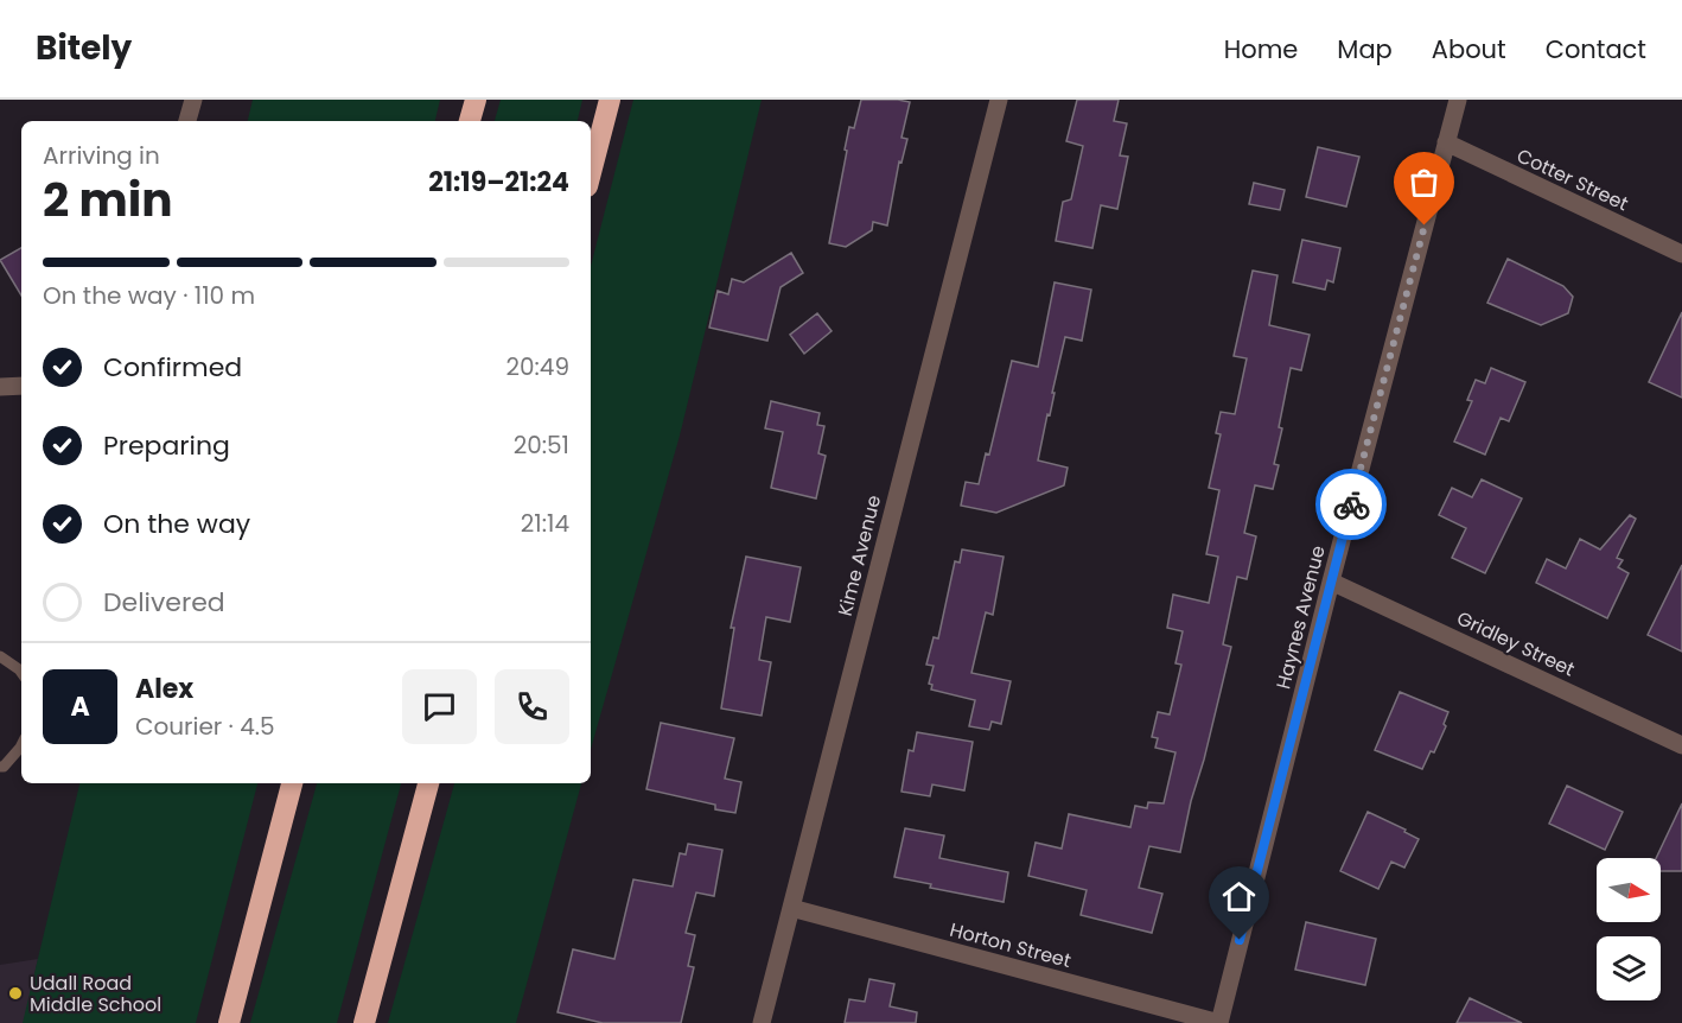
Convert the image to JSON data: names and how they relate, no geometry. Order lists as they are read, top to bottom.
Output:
{
  "streets": {
    "street": [
      "Cotter Street",
      "Kime Avenue",
      "Haynes Avenue",
      "Gridley Street",
      "Horton Street"
    ]
  },
  "crossings": [
    ["Cotter Street", "Haynes Avenue"],
    ["Kime Avenue", "Horton Street"],
    ["Haynes Avenue", "Gridley Street"],
    ["Haynes Avenue", "Horton Street"]
  ],
  "places": ["Udall Road Middle School"],
  "north": "right",
  "page": {
    "header": "Bitely",
    "nav": [
      "Home",
      "Map",
      "About",
      "Contact"
    ],
    "heading": ["2 min", "Arriving in", "21:19–21:24"],
    "panel": ["Alex", "Courier · 4.5"],
    "bar": "On the way · 110 m",
    "list": [
      ["Confirmed", "20:49"],
      ["Preparing", "20:51"],
      ["On the way", "21:14"],
      "Delivered"
    ],
    "round": "A"
  }
}
